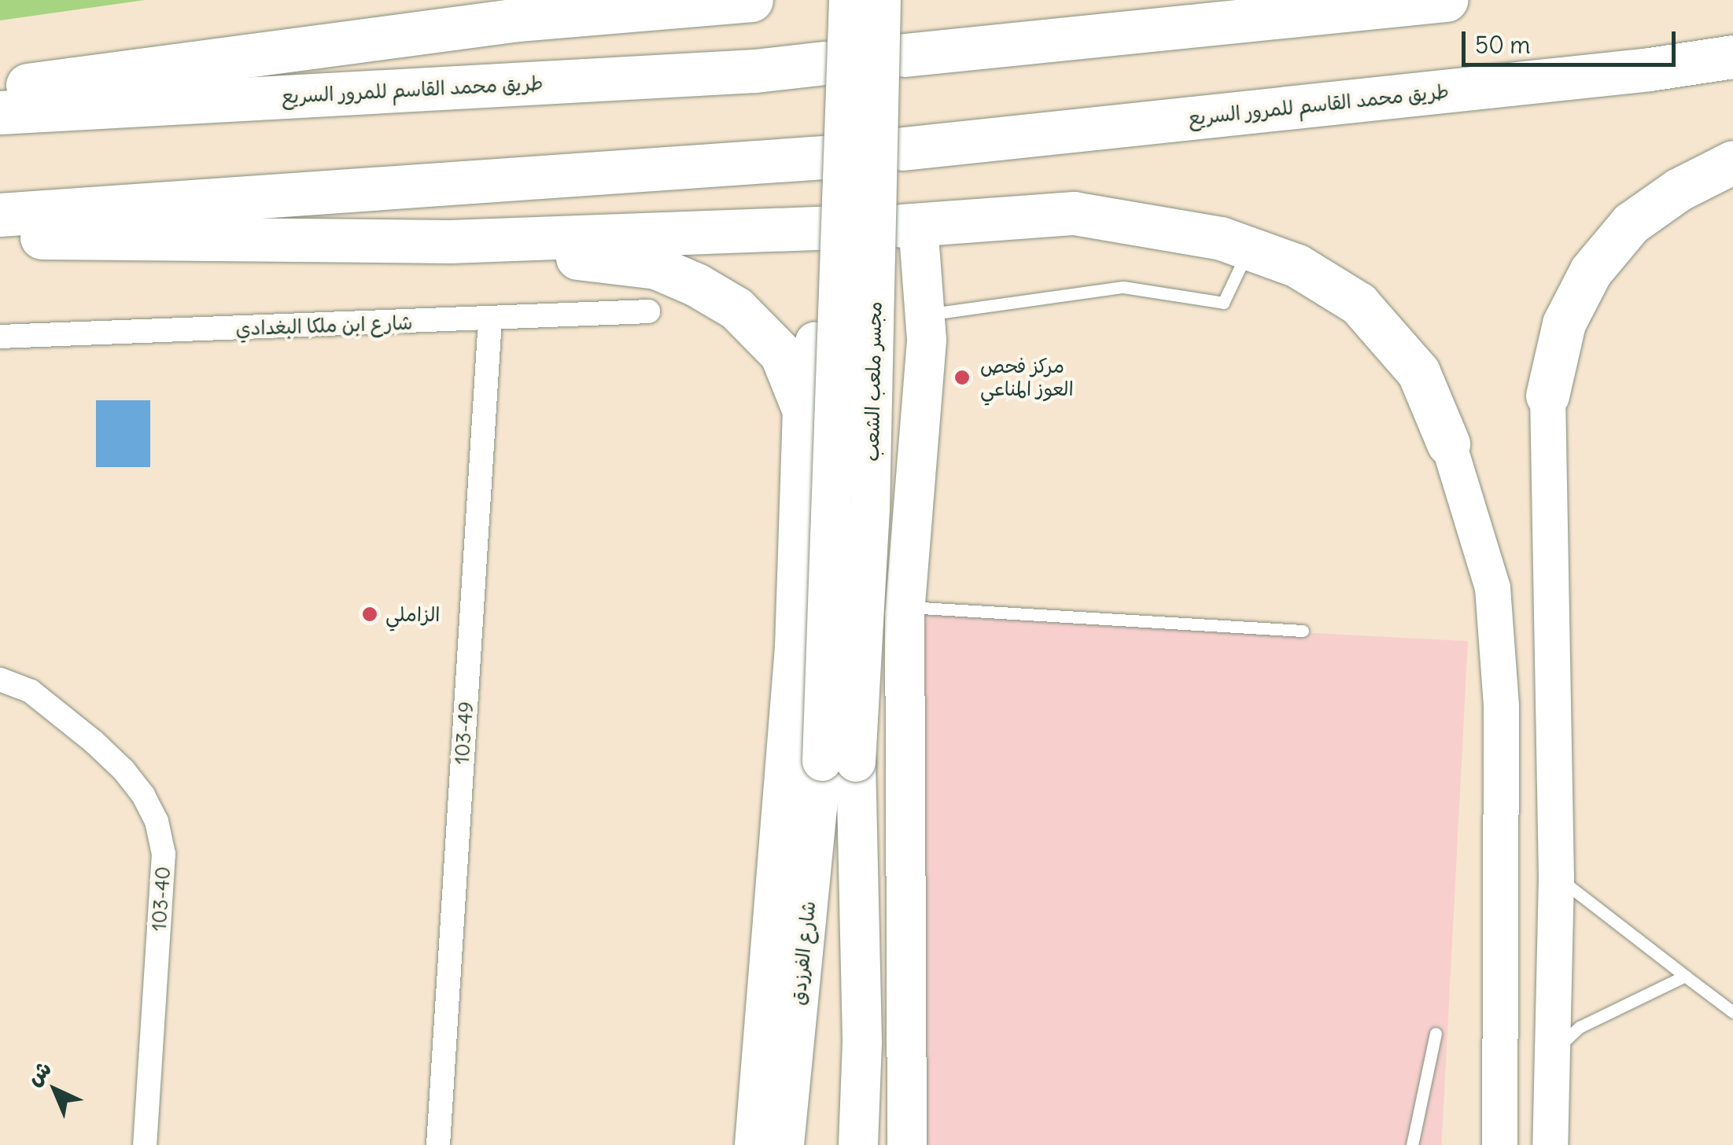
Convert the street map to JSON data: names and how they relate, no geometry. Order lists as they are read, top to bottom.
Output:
{
  "streets": {
    "highway": ["طريق محمد القاسم للمرور السريع"],
    "main road": ["مجسر ملعب الشعب", "شارع الفرزدق"],
    "street": ["شارع ابن ملكا البغدادي", "103-49", "103-40"]
  },
  "crossings": [
    ["شارع ابن ملكا البغدادي", "103-49"],
    ["مجسر ملعب الشعب", "شارع الفرزدق"]
  ],
  "places": ["مركز فحص العوز المناعي", "الزاملي"],
  "scale_bar": "50 m",
  "north": "top left"
}
